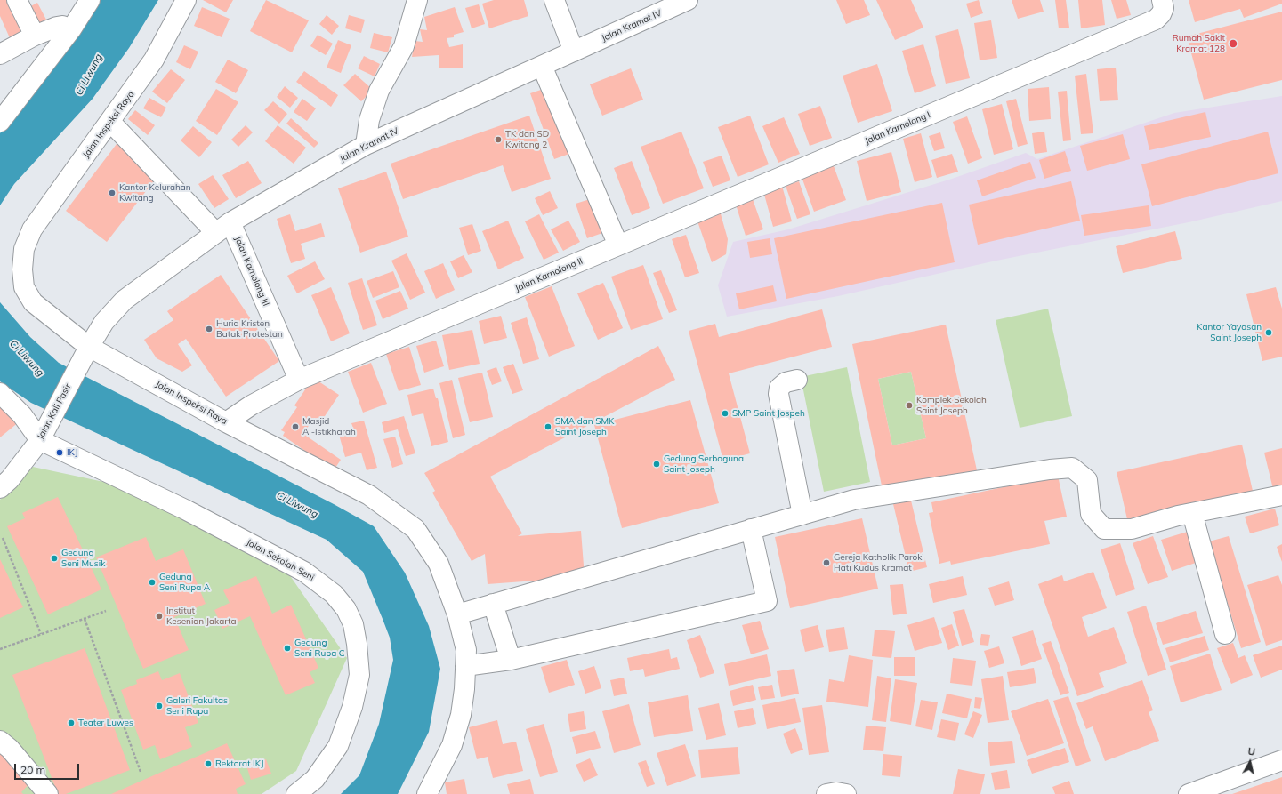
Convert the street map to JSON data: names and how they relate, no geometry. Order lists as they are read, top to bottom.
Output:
{
  "streets": {
    "street": [
      "Jalan Kramat IV",
      "Jalan Inspeksi Raya",
      "Jalan Karnolong I",
      "Jalan Karnolong III",
      "Jalan Karnolong II",
      "Jalan Kali Pasir",
      "Jalan Sekolah Seni"
    ]
  },
  "crossings": [
    ["Jalan Kramat IV", "Jalan Inspeksi Raya"],
    ["Jalan Kramat IV", "Jalan Karnolong III"],
    ["Jalan Kramat IV", "Jalan Kali Pasir"],
    ["Jalan Inspeksi Raya", "Jalan Karnolong III"],
    ["Jalan Inspeksi Raya", "Jalan Kali Pasir"],
    ["Jalan Karnolong I", "Jalan Karnolong II"],
    ["Jalan Karnolong III", "Jalan Karnolong II"],
    ["Jalan Kali Pasir", "Jalan Sekolah Seni"]
  ],
  "water": ["Ci Liwung"],
  "places": [
    "Rumah Sakit Kramat 128",
    "TK dan SD Kwitang 2",
    "Kantor Kelurahan Kwitang",
    "Huria Kristen Batak Protestan",
    "Kantor Yayasan Saint Joseph",
    "Komplek Sekolah Saint Joseph",
    "SMP Saint Jospeh",
    "Masjid Al-Istikharah",
    "SMA dan SMK Saint Joseph",
    "IKJ",
    "Gedung Serbaguna Saint Joseph",
    "Gedung Seni Musik",
    "Gereja Katholik Paroki Hati Kudus Kramat",
    "Gedung Seni Rupa A",
    "Institut Kesenian Jakarta",
    "Gedung Seni Rupa C",
    "Galeri Fakultas Seni Rupa",
    "Teater Luwes",
    "Rektorat IKJ"
  ],
  "scale_bar": "20 m",
  "north": "top"
}
